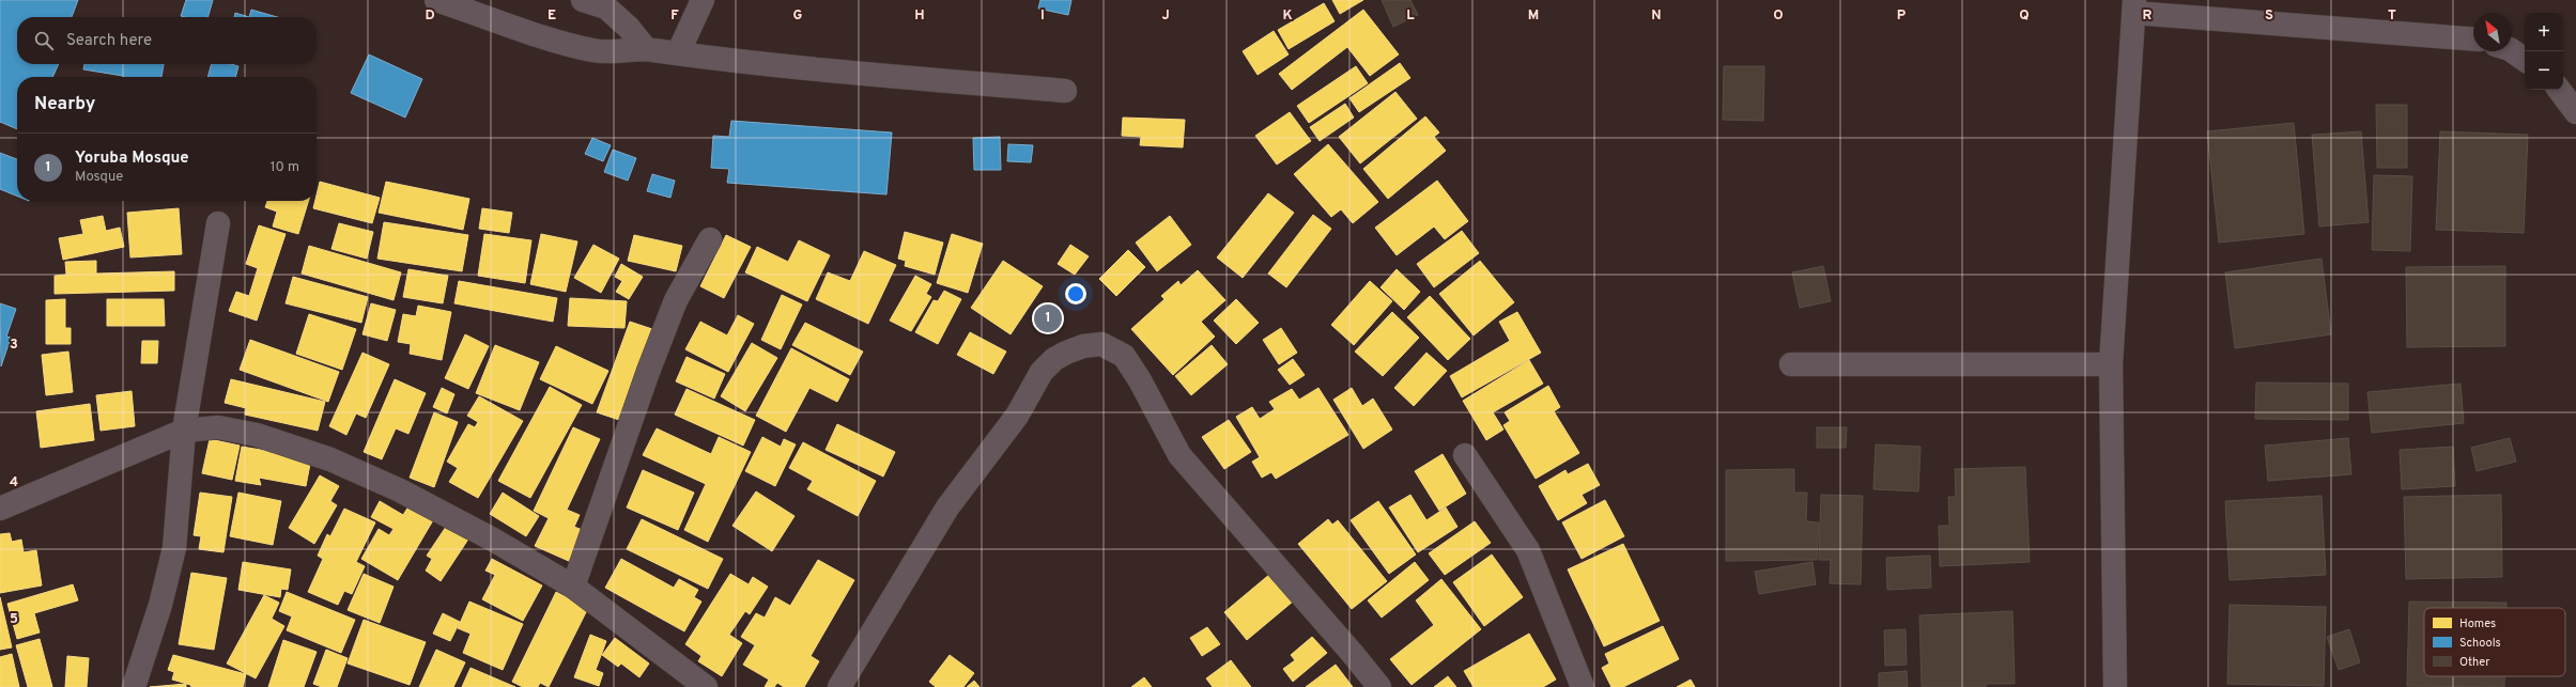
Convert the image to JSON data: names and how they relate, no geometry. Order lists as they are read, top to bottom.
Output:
{
  "legend": ["Homes", "Schools", "Other"],
  "north": "top left",
  "page": {
    "map_buttons": ["+", "−"],
    "search": "Search here",
    "heading": "Nearby",
    "list": [
      {
        "mark": "1",
        "name": "Yoruba Mosque",
        "note": "Mosque",
        "value": "10 m"
      }
    ],
    "pins": "1"
  },
  "grid": {
    "columns": [
      "D",
      "E",
      "F",
      "G",
      "H",
      "I",
      "J",
      "K",
      "L",
      "M",
      "N",
      "O",
      "P",
      "Q",
      "R",
      "S",
      "T"
    ],
    "rows": ["3", "4", "5"]
  }
}
